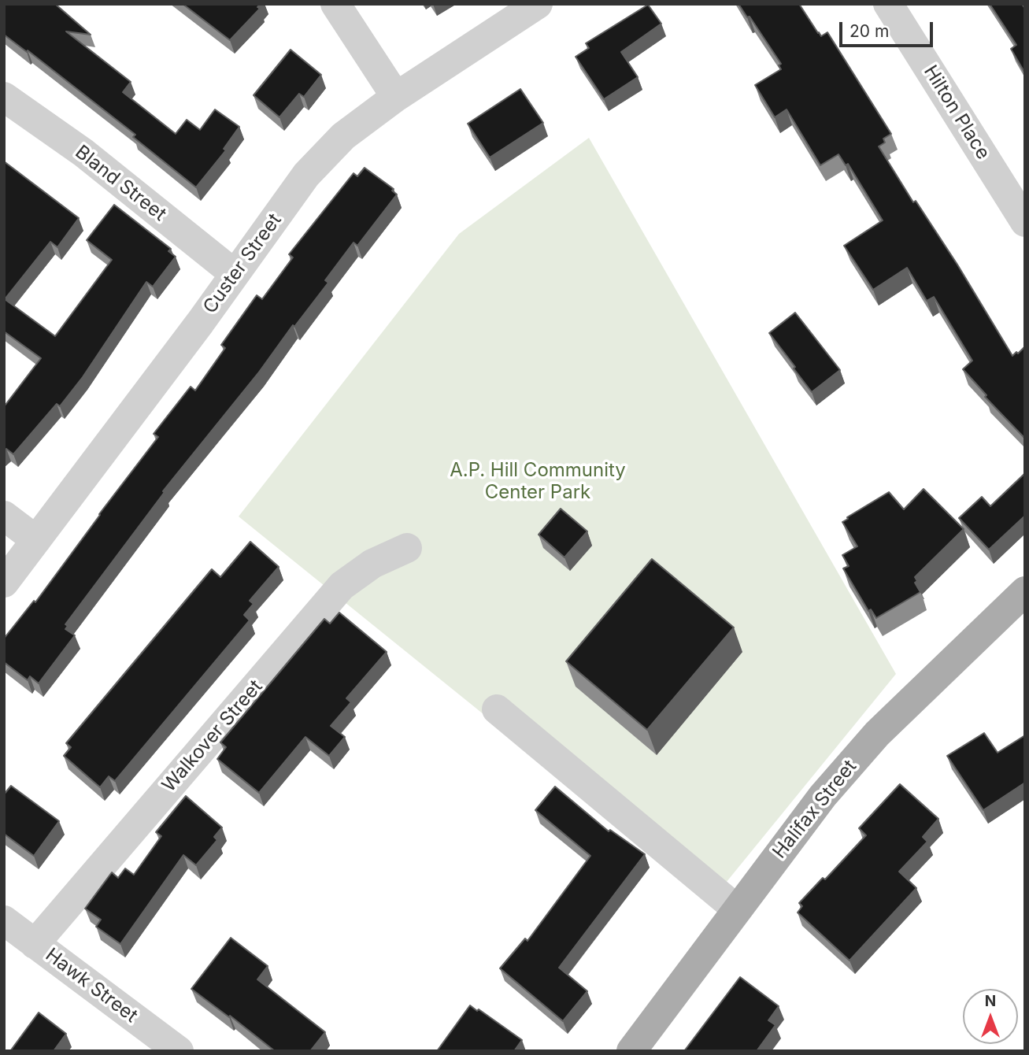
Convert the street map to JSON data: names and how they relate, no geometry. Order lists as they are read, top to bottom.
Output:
{
  "streets": {
    "main road": ["Halifax Street"],
    "street": [
      "Hilton Place",
      "Bland Street",
      "Custer Street",
      "Walkover Street",
      "Hawk Street"
    ]
  },
  "crossings": [
    ["Bland Street", "Custer Street"],
    ["Walkover Street", "Hawk Street"]
  ],
  "parks": ["A.P. Hill Community Center Park"],
  "scale_bar": "20 m",
  "north": "top"
}
